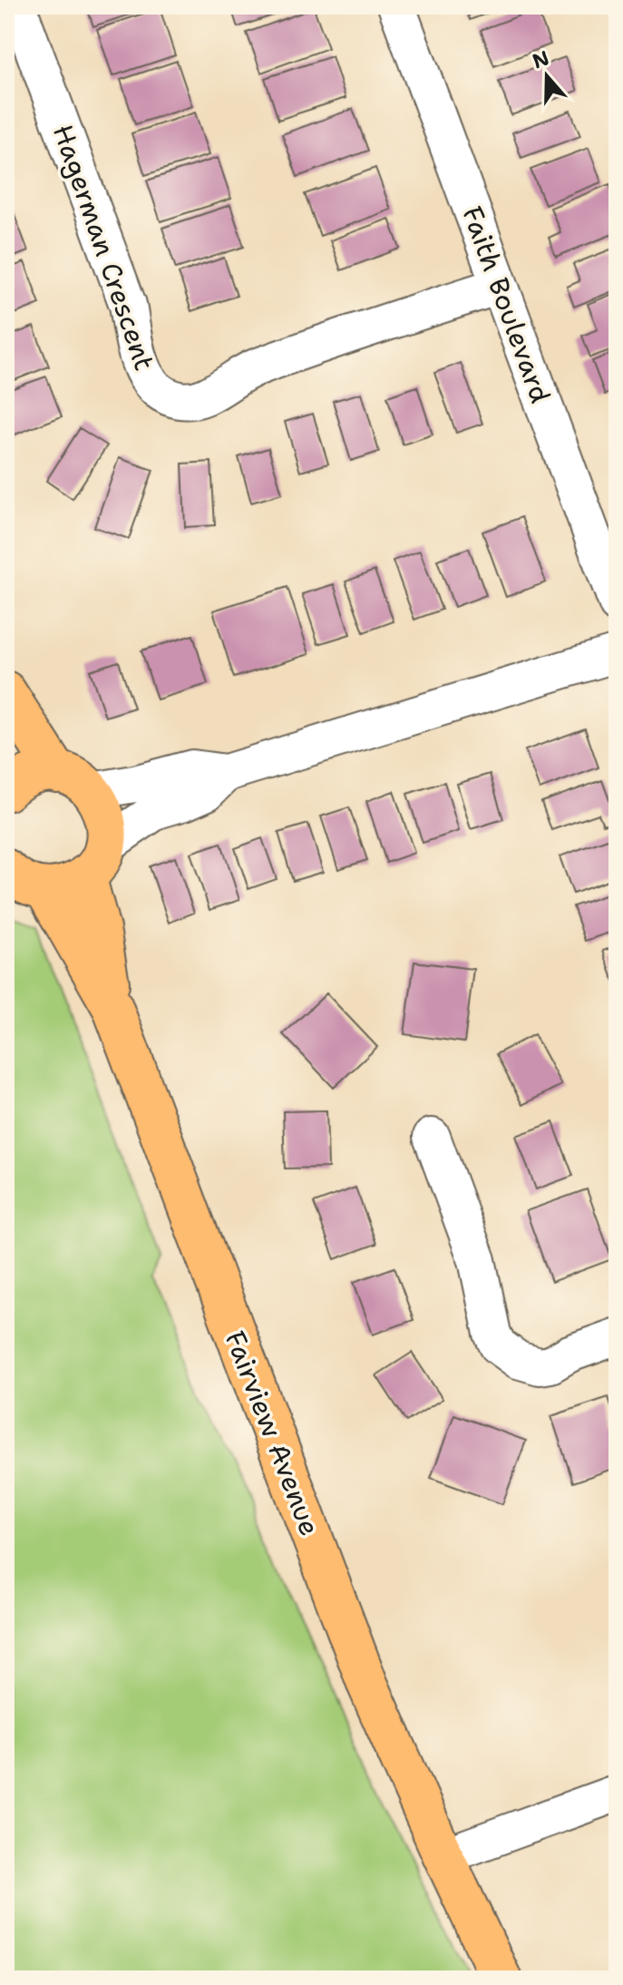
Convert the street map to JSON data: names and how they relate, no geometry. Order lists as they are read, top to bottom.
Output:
{
  "streets": {
    "main road": ["Fairview Avenue"],
    "street": ["Hagerman Crescent", "Faith Boulevard"]
  },
  "crossings": [
    ["Hagerman Crescent", "Faith Boulevard"]
  ],
  "north": "top"
}
